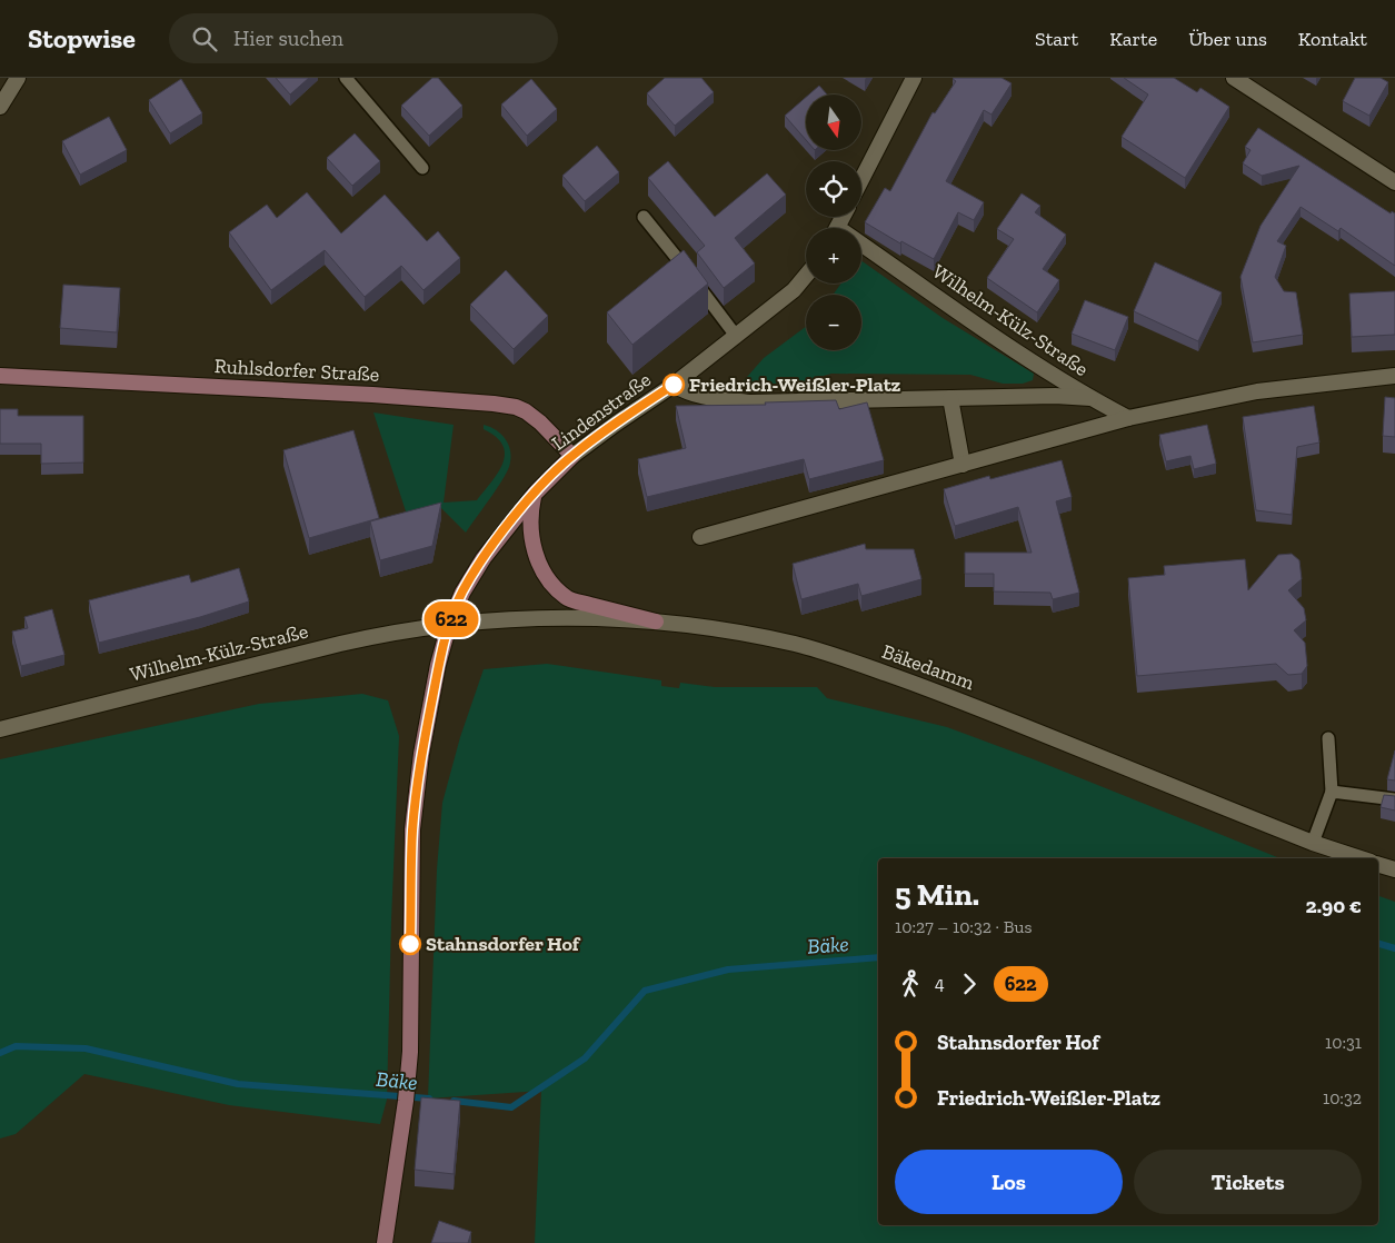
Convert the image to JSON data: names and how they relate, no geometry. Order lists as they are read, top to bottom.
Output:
{
  "streets": {
    "main road": ["Ruhlsdorfer Straße", "Lindenstraße"],
    "street": ["Wilhelm-Külz-Straße", "Bäkedamm"]
  },
  "crossings": [
    ["Wilhelm-Külz-Straße", "Lindenstraße"],
    ["Wilhelm-Külz-Straße", "Bäkedamm"],
    ["Ruhlsdorfer Straße", "Lindenstraße"],
    ["Lindenstraße", "Bäkedamm"]
  ],
  "water": ["Bäke"],
  "places": ["Friedrich-Weißler-Platz", "Stahnsdorfer Hof"],
  "lines": ["bus line 622"],
  "north": "bottom",
  "page": {
    "header": "Stopwise",
    "search": "Hier suchen",
    "nav": [
      "Start",
      "Karte",
      "Über uns",
      "Kontakt"
    ],
    "on_map": "622",
    "map_buttons": ["+", "−"],
    "heading": ["5 Min.", "10:27 – 10:32 · Bus", "2.90 €"],
    "legs": ["4", "622"],
    "list": [
      {
        "name": "Stahnsdorfer Hof",
        "value": "10:31"
      },
      {
        "name": "Friedrich-Weißler-Platz",
        "value": "10:32"
      }
    ],
    "buttons": ["Los", "Tickets"]
  }
}
